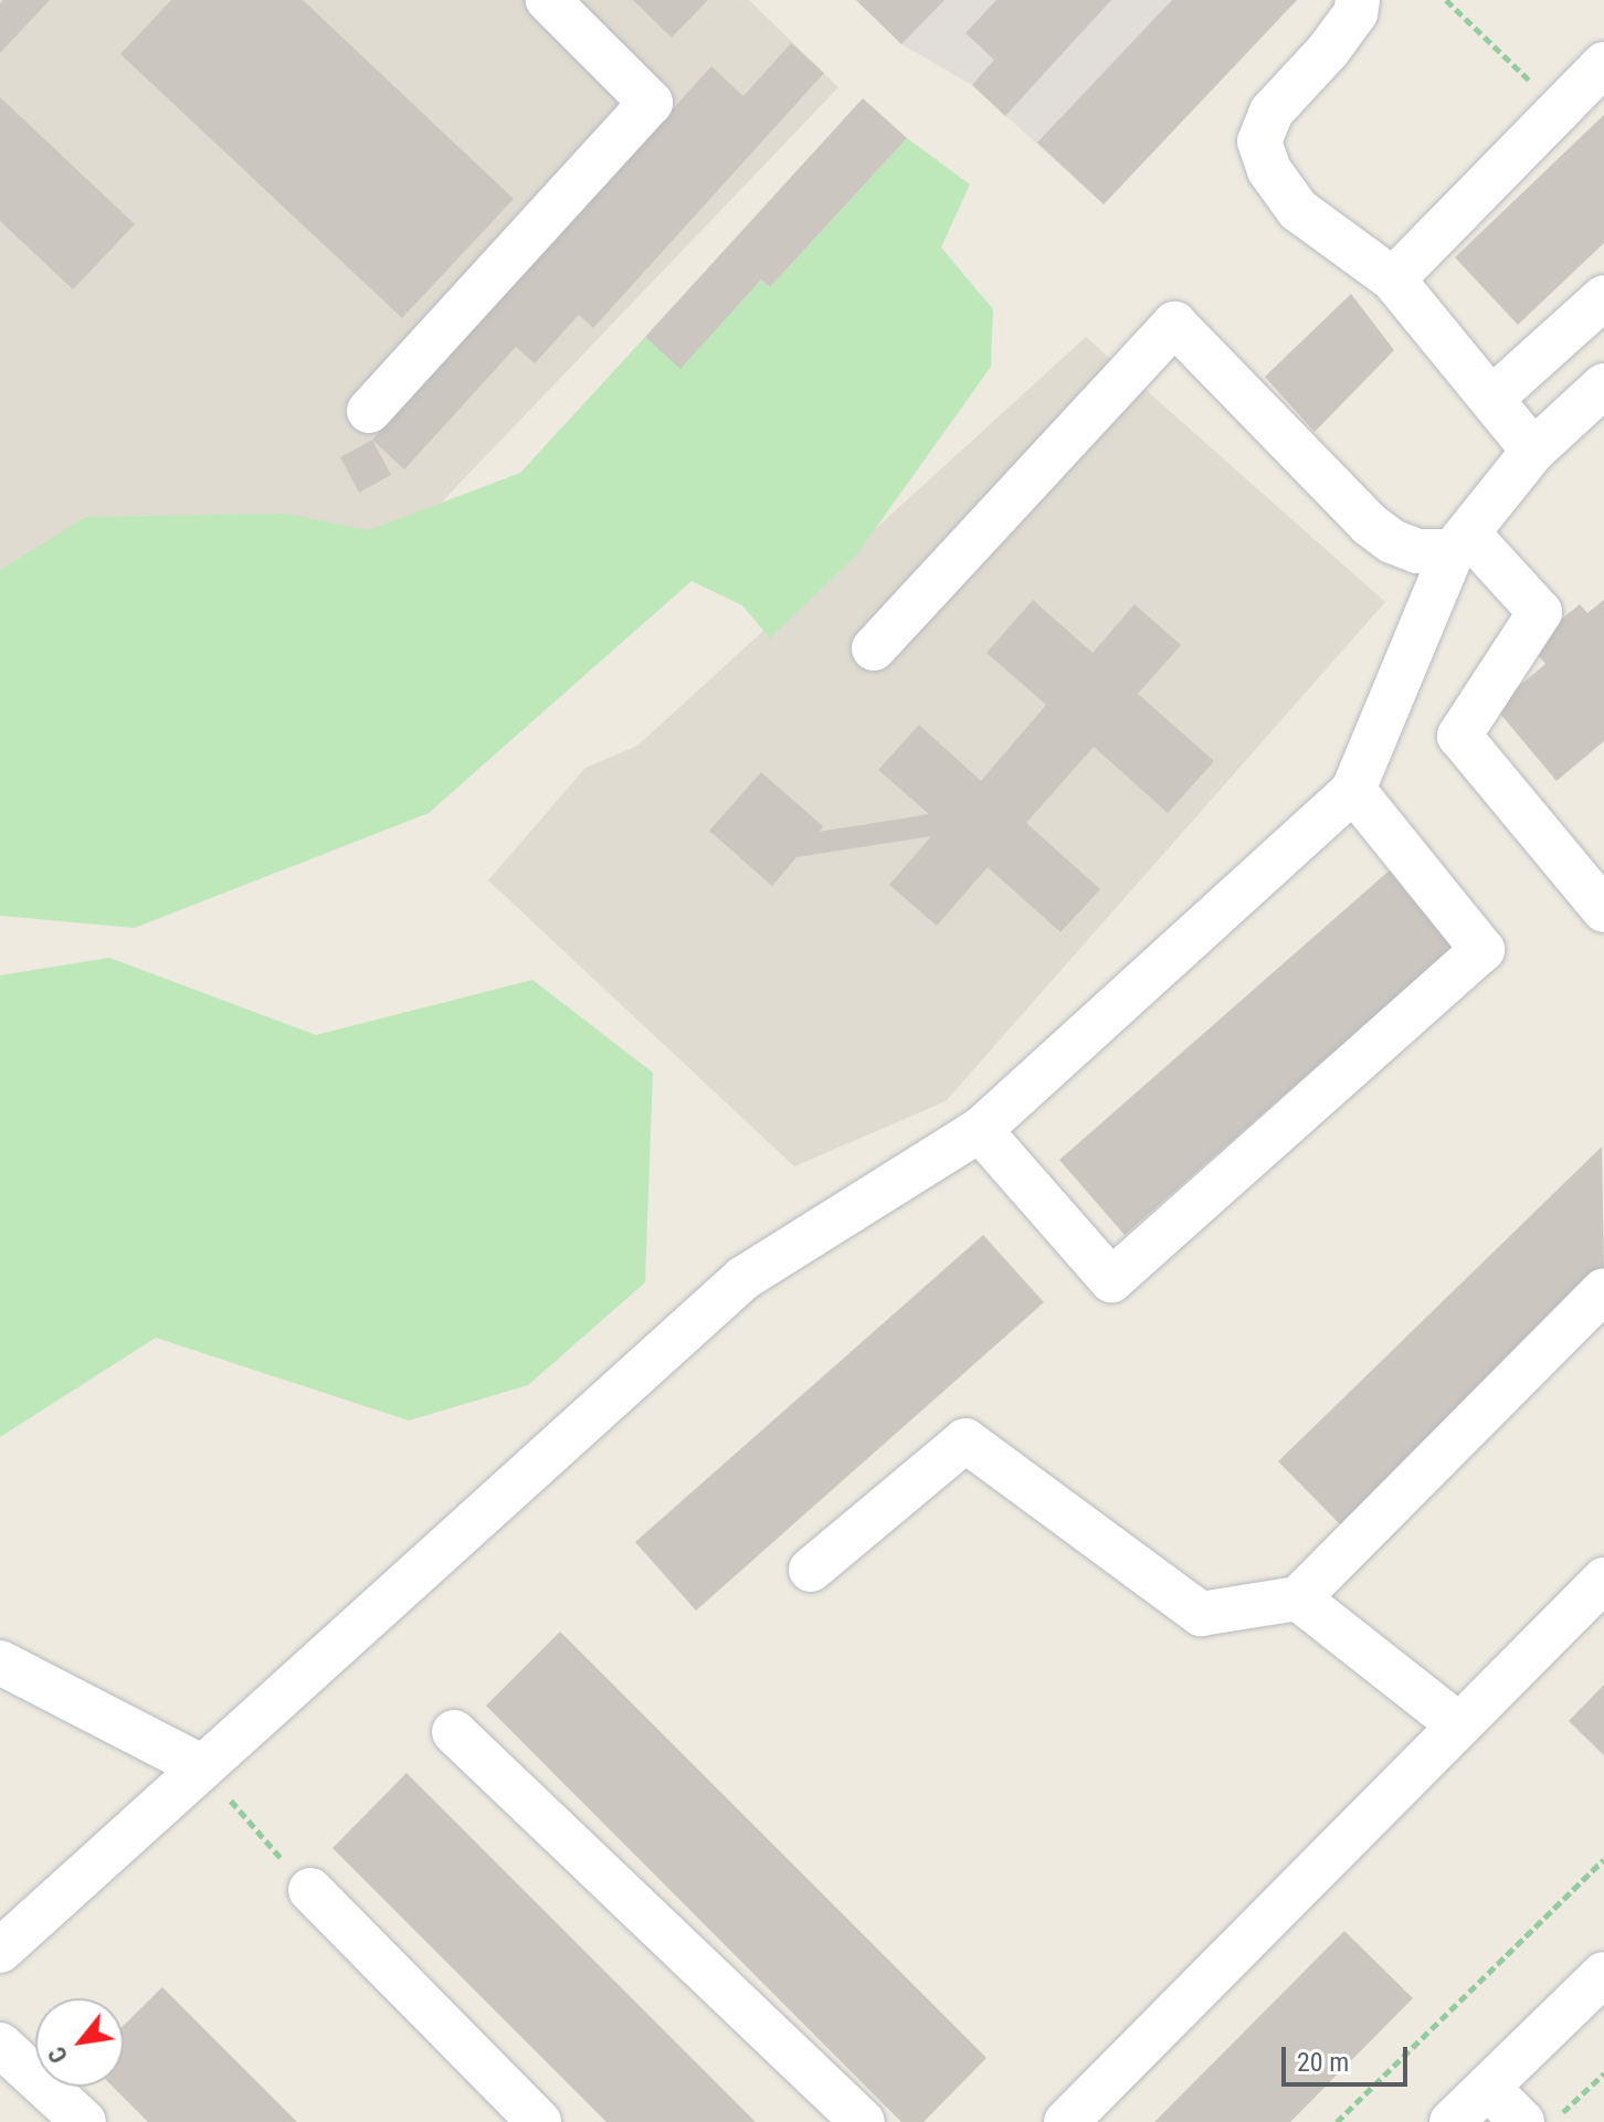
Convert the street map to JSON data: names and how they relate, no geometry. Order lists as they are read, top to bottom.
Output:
{
  "scale_bar": "20 m",
  "north": "bottom left"
}
